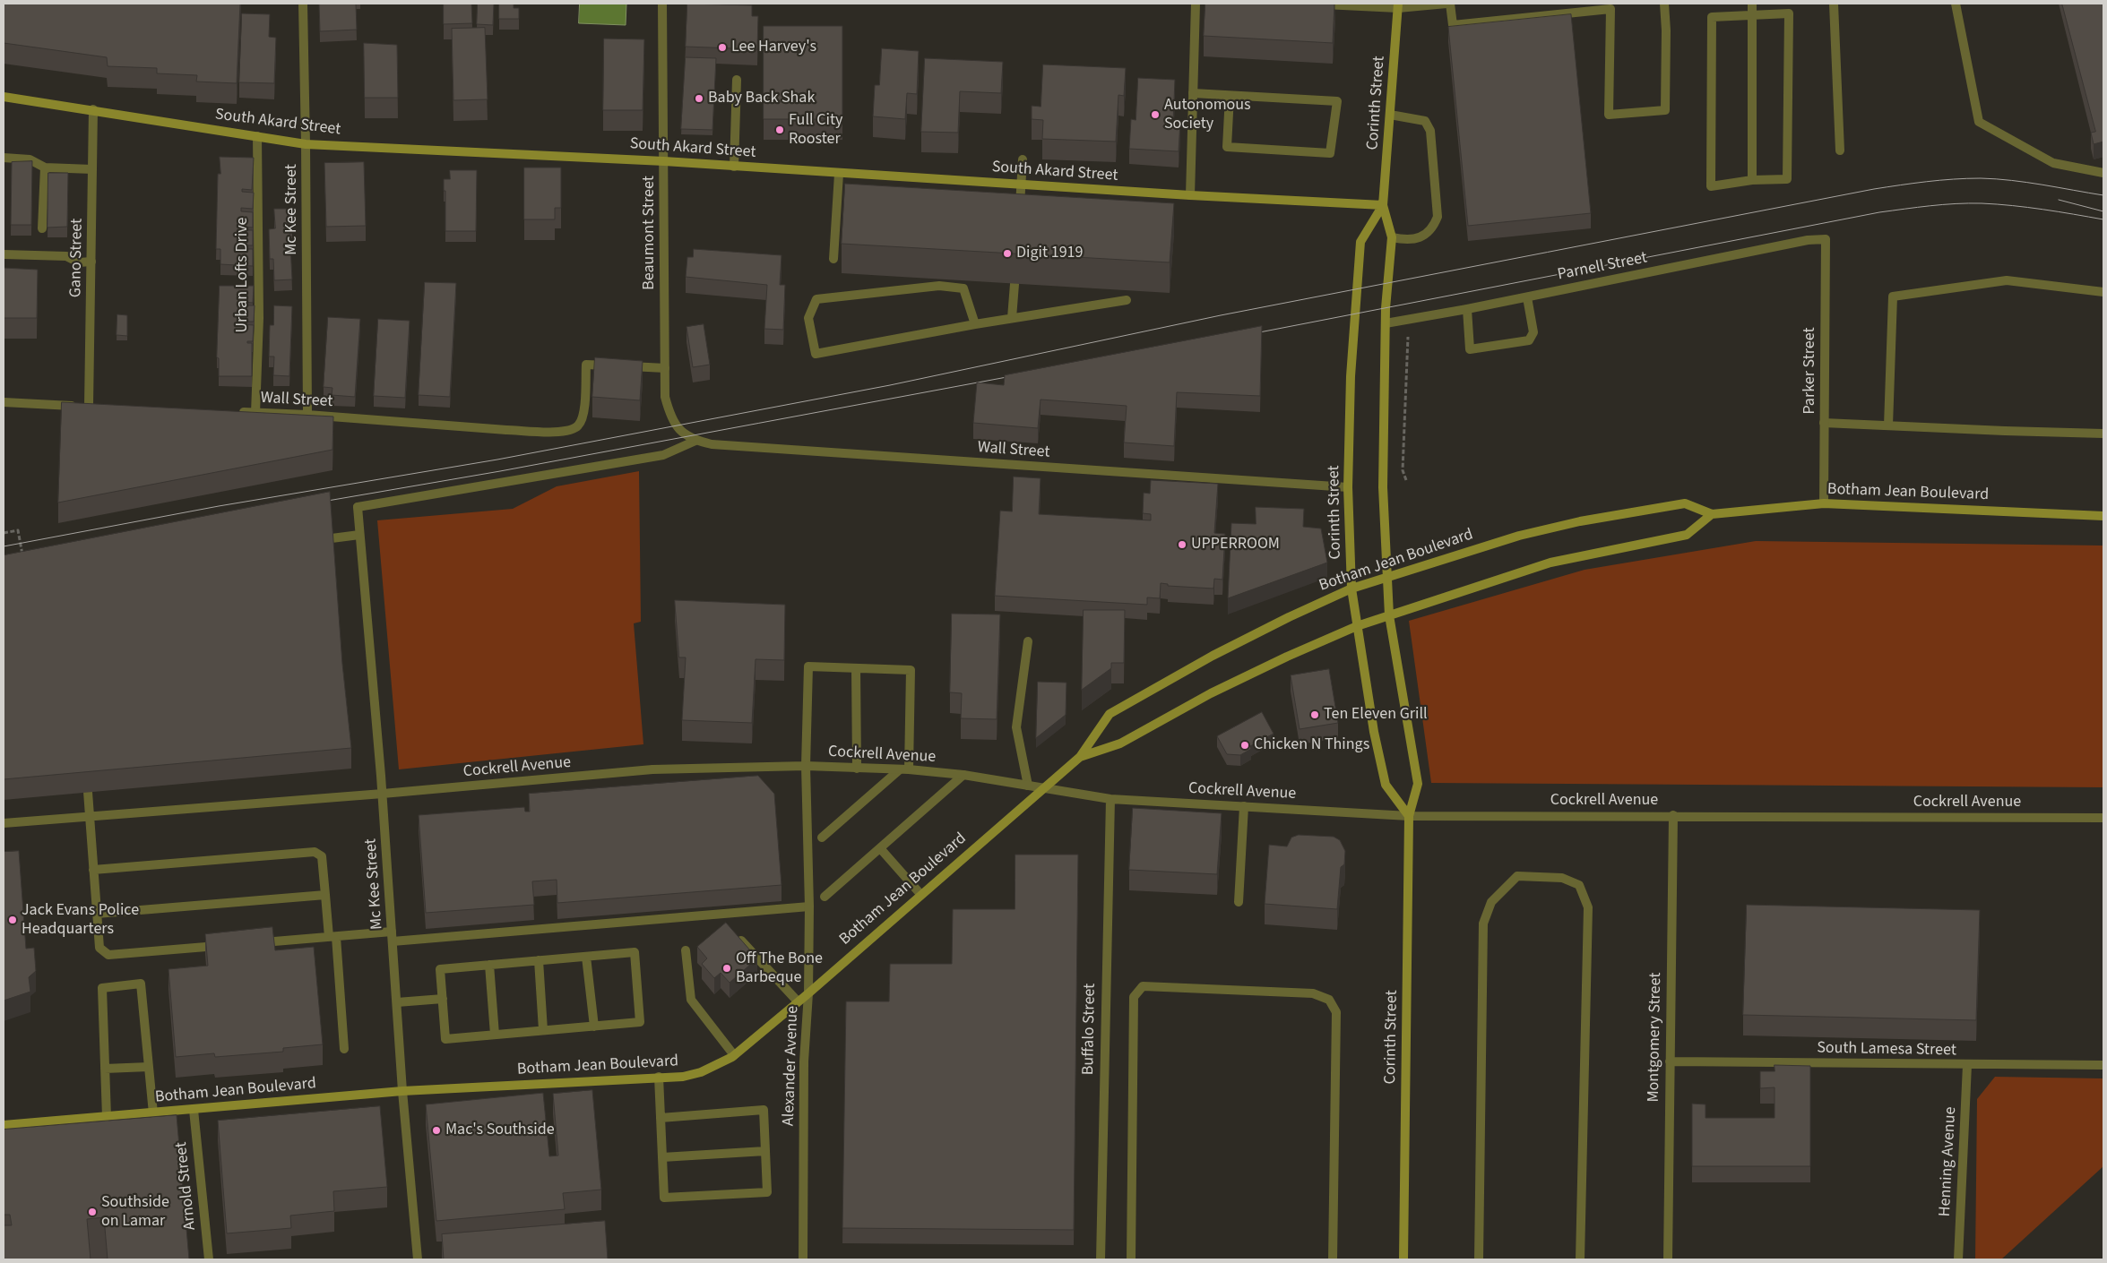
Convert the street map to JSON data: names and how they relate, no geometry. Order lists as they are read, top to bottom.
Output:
{
  "streets": {
    "main road": ["Corinth Street", "South Akard Street", "Botham Jean Boulevard"],
    "street": [
      "Mc Kee Street",
      "Beaumont Street",
      "Gano Street",
      "Parnell Street",
      "Urban Lofts Drive",
      "Parker Street",
      "Wall Street",
      "Cockrell Avenue",
      "Buffalo Street",
      "Montgomery Street",
      "South Lamesa Street",
      "Alexander Avenue",
      "Henning Avenue",
      "Arnold Street"
    ]
  },
  "crossings": [
    ["Corinth Street", "South Akard Street"],
    ["Corinth Street", "Parnell Street"],
    ["Corinth Street", "Wall Street"],
    ["Corinth Street", "Botham Jean Boulevard"],
    ["Corinth Street", "Cockrell Avenue"],
    ["South Akard Street", "Mc Kee Street"],
    ["South Akard Street", "Beaumont Street"],
    ["South Akard Street", "Gano Street"],
    ["South Akard Street", "Urban Lofts Drive"],
    ["Mc Kee Street", "Wall Street"],
    ["Mc Kee Street", "Botham Jean Boulevard"],
    ["Mc Kee Street", "Cockrell Avenue"],
    ["Beaumont Street", "Wall Street"],
    ["Parnell Street", "Parker Street"],
    ["Urban Lofts Drive", "Wall Street"],
    ["Parker Street", "Botham Jean Boulevard"],
    ["Botham Jean Boulevard", "Cockrell Avenue"],
    ["Botham Jean Boulevard", "Alexander Avenue"],
    ["Botham Jean Boulevard", "Arnold Street"],
    ["Cockrell Avenue", "Buffalo Street"],
    ["Cockrell Avenue", "Montgomery Street"],
    ["Cockrell Avenue", "Alexander Avenue"],
    ["Montgomery Street", "South Lamesa Street"],
    ["South Lamesa Street", "Henning Avenue"]
  ],
  "places": [
    "Lee Harvey's",
    "Baby Back Shak",
    "Autonomous Society",
    "Full City Rooster",
    "Digit 1919",
    "UPPERROOM",
    "Ten Eleven Grill",
    "Chicken N Things",
    "Jack Evans Police Headquarters",
    "Off The Bone Barbeque",
    "Mac's Southside",
    "Southside on Lamar"
  ]
}
